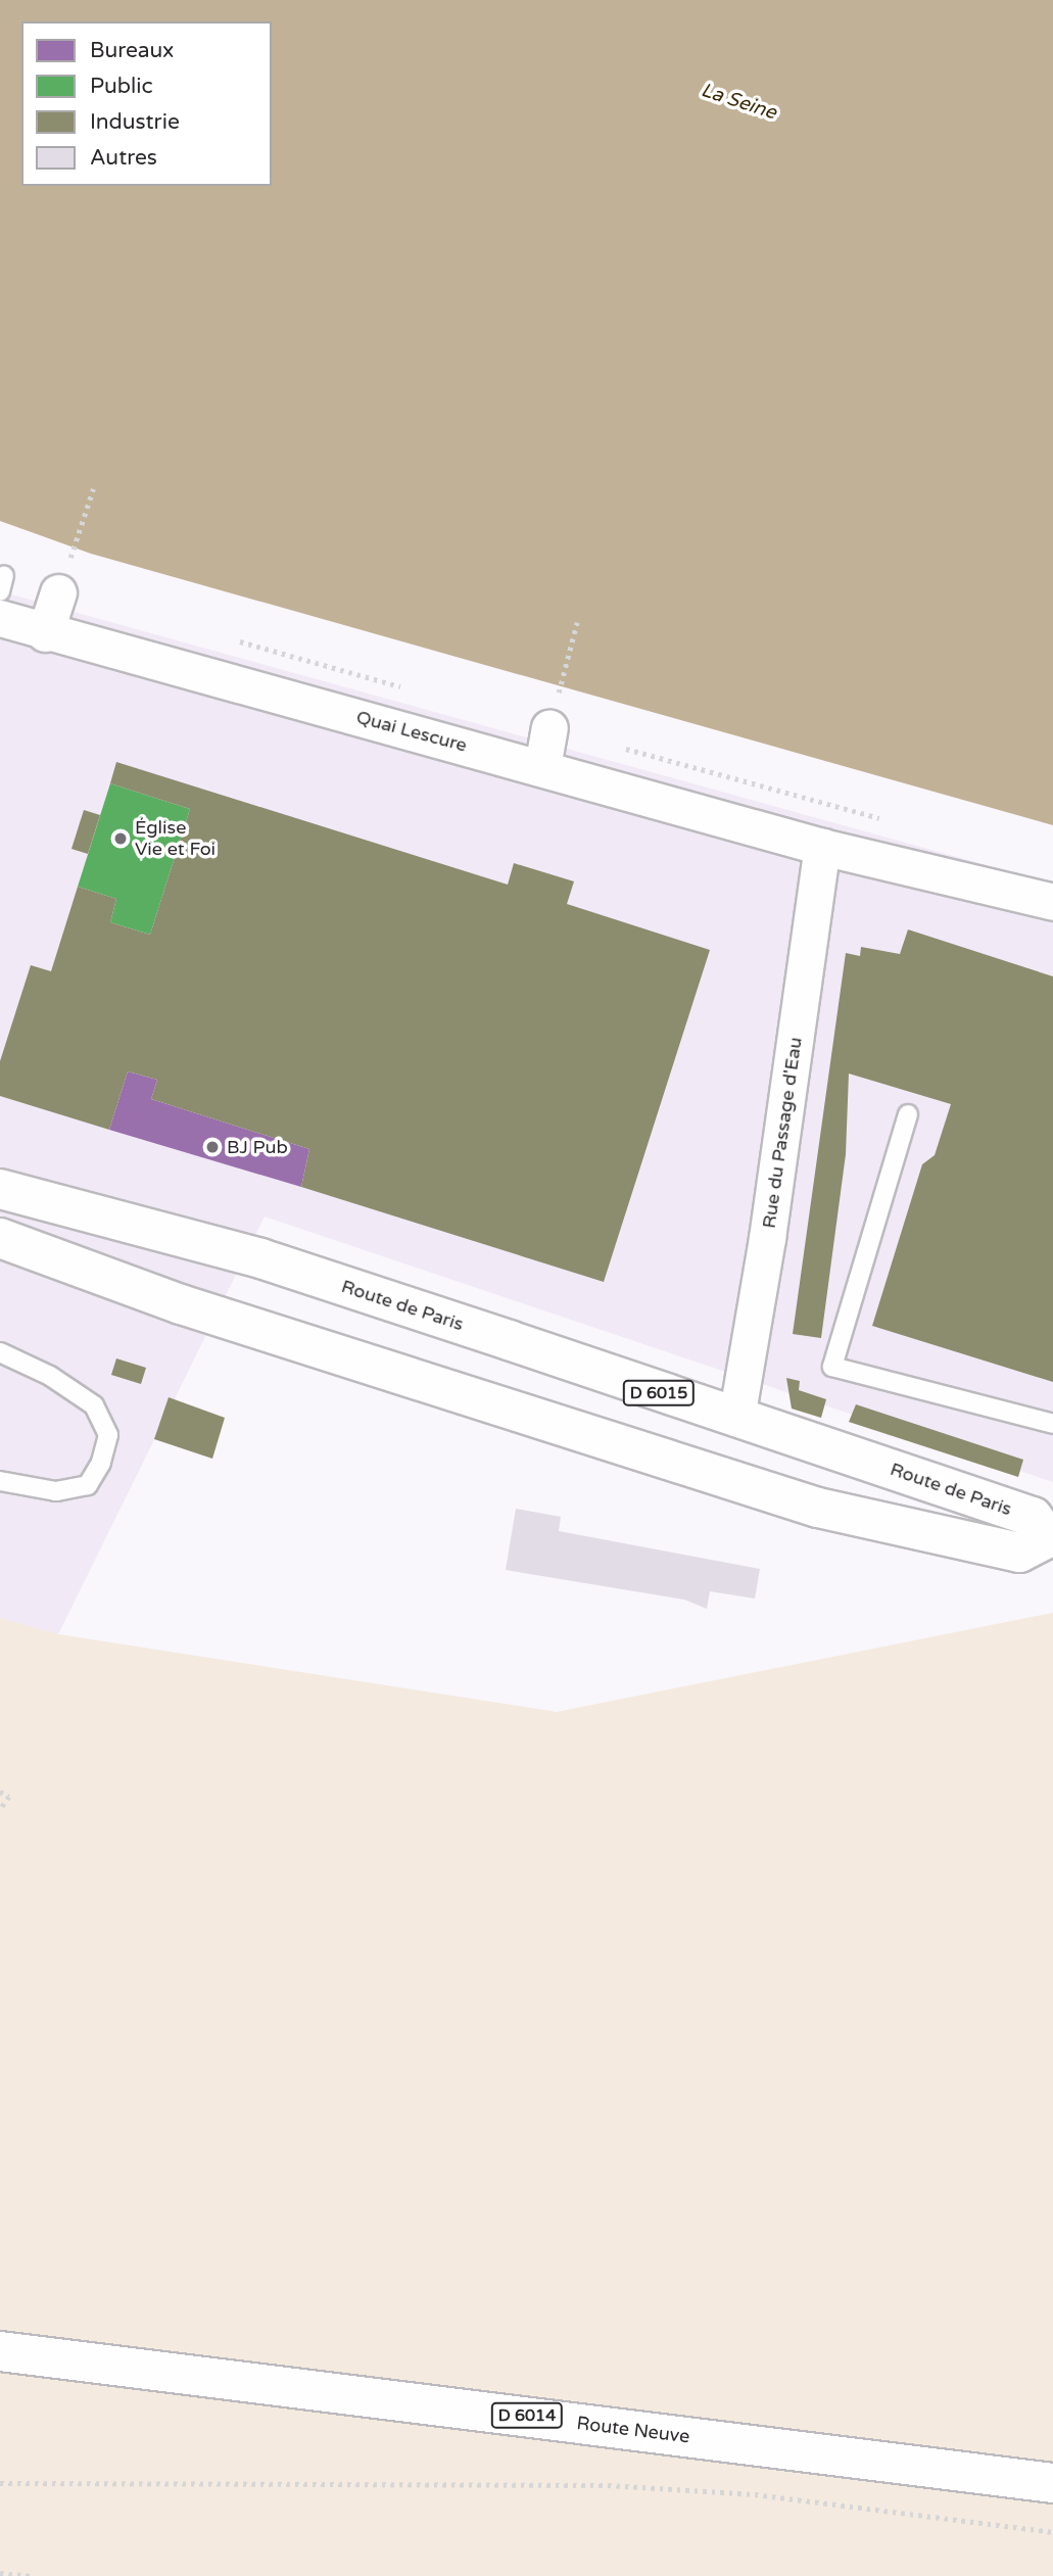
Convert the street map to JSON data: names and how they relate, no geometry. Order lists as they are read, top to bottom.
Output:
{
  "streets": {
    "main road": [
      "Route de Paris",
      "D 6015",
      "D 6014",
      "Route Neuve"
    ],
    "street": ["Quai Lescure", "Rue du Passage d'Eau"]
  },
  "crossings": [
    ["Quai Lescure", "Rue du Passage d'Eau"],
    ["Rue du Passage d'Eau", "Route de Paris"]
  ],
  "water": ["La Seine"],
  "places": ["Église Vie et Foi", "BJ Pub"],
  "legend": [
    "Bureaux",
    "Public",
    "Industrie",
    "Autres"
  ]
}
